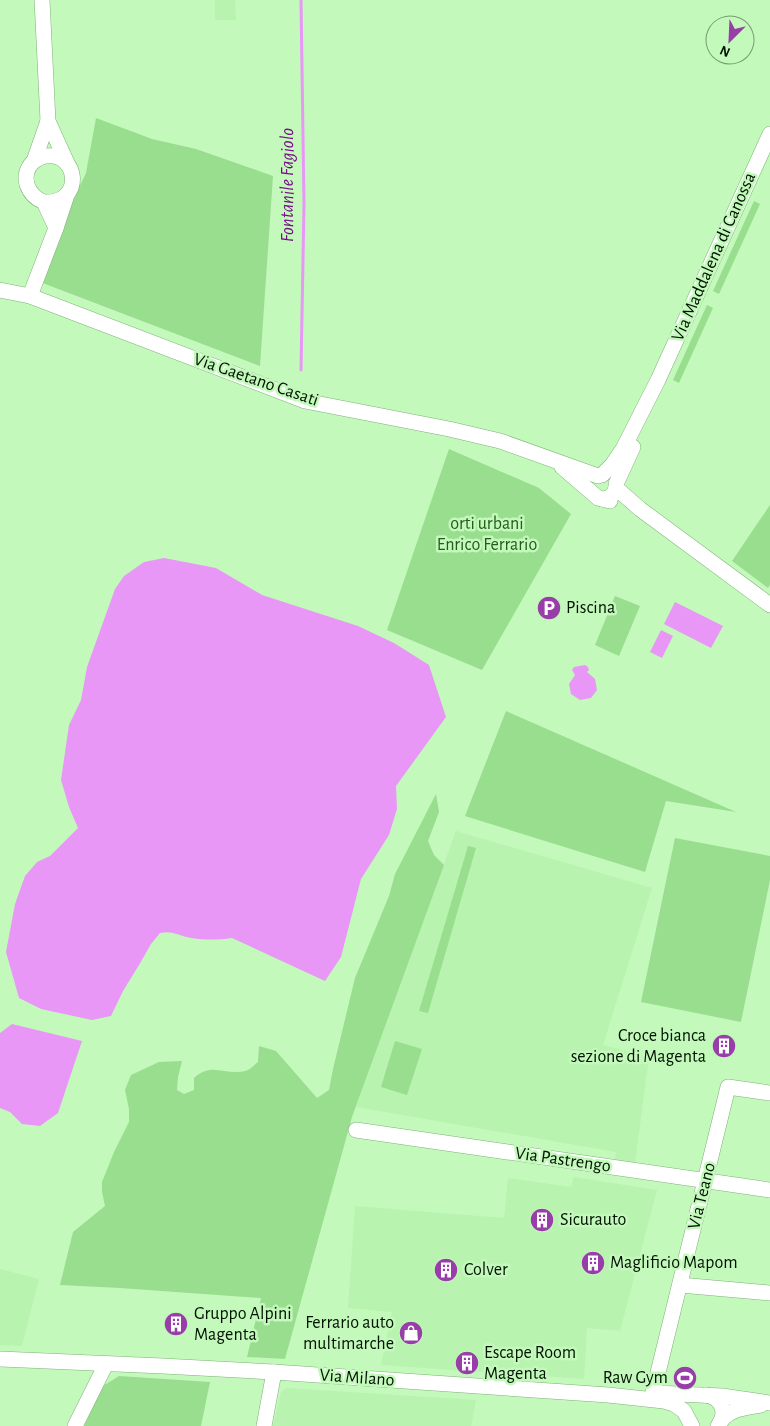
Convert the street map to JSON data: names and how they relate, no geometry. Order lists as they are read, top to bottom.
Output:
{
  "streets": {
    "street": [
      "Via Maddalena di Canossa",
      "Via Gaetano Casati",
      "Via Pastrengo",
      "Via Teano",
      "Via Milano"
    ]
  },
  "crossings": [
    ["Via Maddalena di Canossa", "Via Gaetano Casati"],
    ["Via Pastrengo", "Via Teano"],
    ["Via Teano", "Via Milano"]
  ],
  "water": ["Fontanile Fagiolo"],
  "parks": ["orti urbani Enrico Ferrario"],
  "places": {
    "parking": ["Piscina"],
    "building": [
      "Croce bianca sezione di Magenta",
      "Sicurauto",
      "Maglificio Mapom",
      "Colver",
      "Gruppo Alpini Magenta",
      "Escape Room Magenta"
    ],
    "shop": ["Ferrario auto multimarche"],
    "sports": ["Raw Gym"]
  },
  "north": "bottom left"
}
